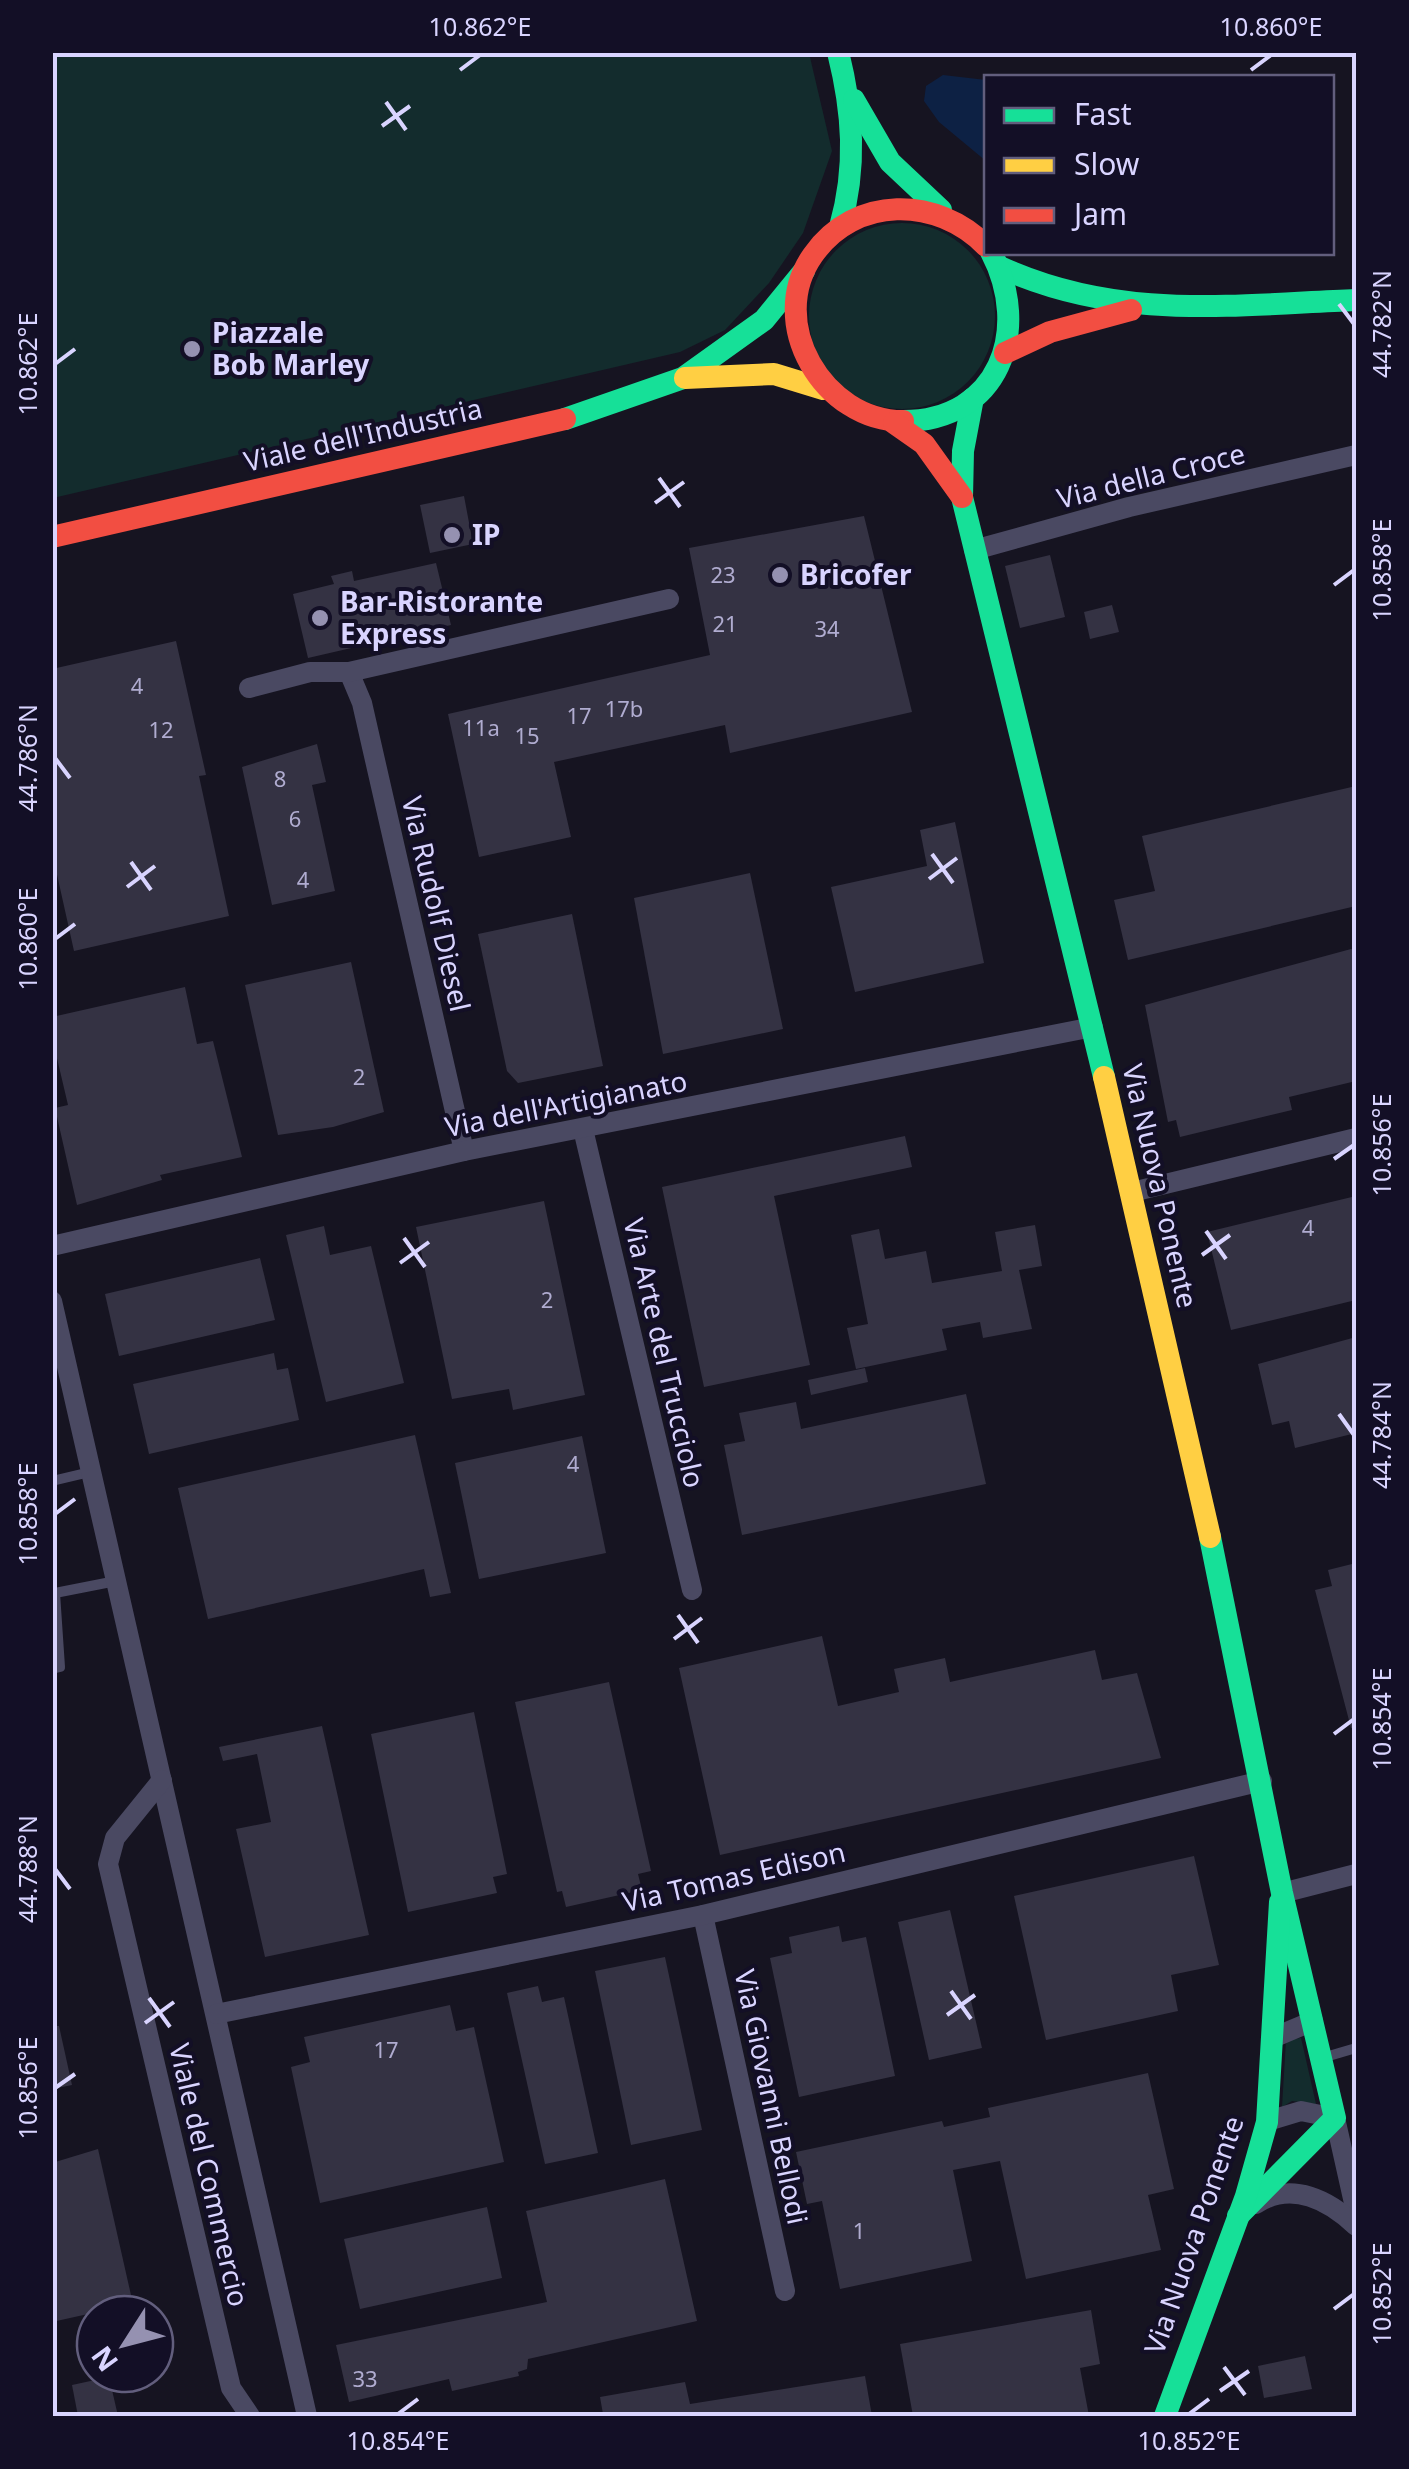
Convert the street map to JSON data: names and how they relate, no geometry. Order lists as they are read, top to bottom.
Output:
{
  "streets": {
    "street": [
      "Viale dell'Industria",
      "Via della Croce",
      "Via Rudolf Diesel",
      "Via dell'Artigianato",
      "Via Nuova Ponente",
      "Via Arte del Trucciolo",
      "Via Tomas Edison",
      "Via Giovanni Bellodi",
      "Viale del Commercio"
    ]
  },
  "crossings": [
    ["Viale dell'Industria", "Via Nuova Ponente"],
    ["Via della Croce", "Via Nuova Ponente"],
    ["Via Rudolf Diesel", "Via dell'Artigianato"],
    ["Via dell'Artigianato", "Via Nuova Ponente"],
    ["Via dell'Artigianato", "Via Arte del Trucciolo"],
    ["Via Nuova Ponente", "Via Tomas Edison"],
    ["Via Tomas Edison", "Via Giovanni Bellodi"],
    ["Via Tomas Edison", "Viale del Commercio"]
  ],
  "places": [
    "Piazzale Bob Marley",
    "IP",
    "Bricofer",
    "Bar-Ristorante Express"
  ],
  "house_numbers": [
    "23",
    "21",
    "34",
    "4",
    "17b",
    "17",
    "11a",
    "12",
    "15",
    "8",
    "6",
    "4",
    "2",
    "4",
    "2",
    "4",
    "17",
    "1",
    "33"
  ],
  "legend": ["Fast", "Slow", "Jam"],
  "north": "bottom left",
  "coordinates": [
    "10.862°E",
    "10.860°E",
    "44.782°N",
    "10.858°E",
    "44.786°N",
    "10.856°E",
    "44.784°N",
    "10.854°E",
    "44.788°N",
    "10.852°E"
  ]
}
